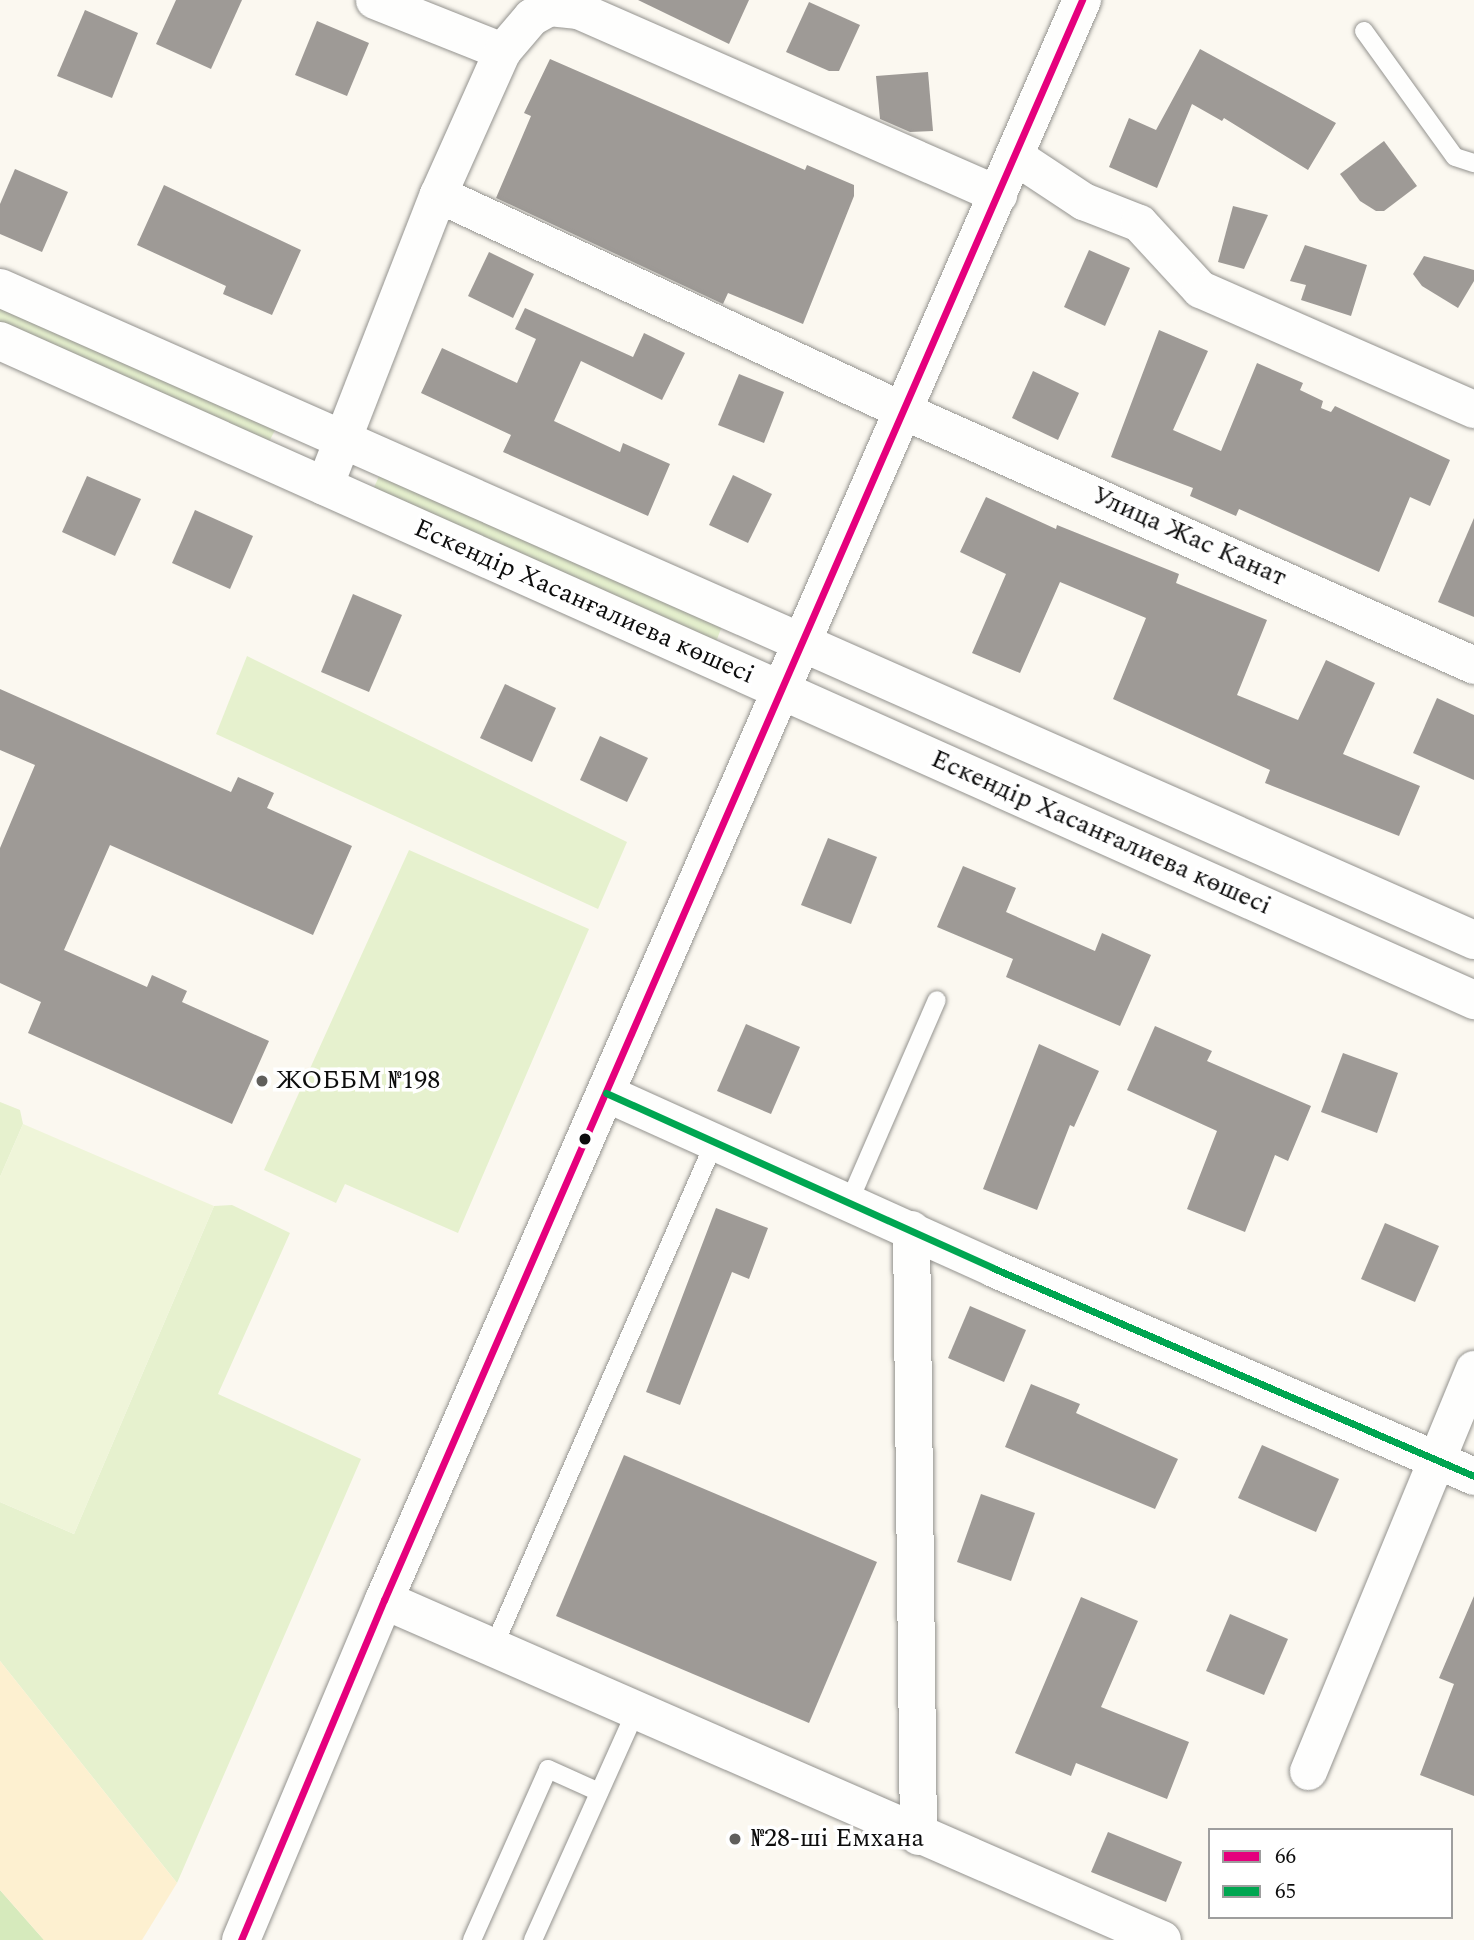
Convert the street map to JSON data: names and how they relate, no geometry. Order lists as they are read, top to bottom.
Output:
{
  "streets": {
    "street": ["Улица Жас Канат", "Ескендір Хасанғалиева көшесі"]
  },
  "places": ["ЖОББМ №198", "№28-ші Емхана"],
  "lines": ["transit line 66", "transit line 65"],
  "legend": ["66", "65"]
}
